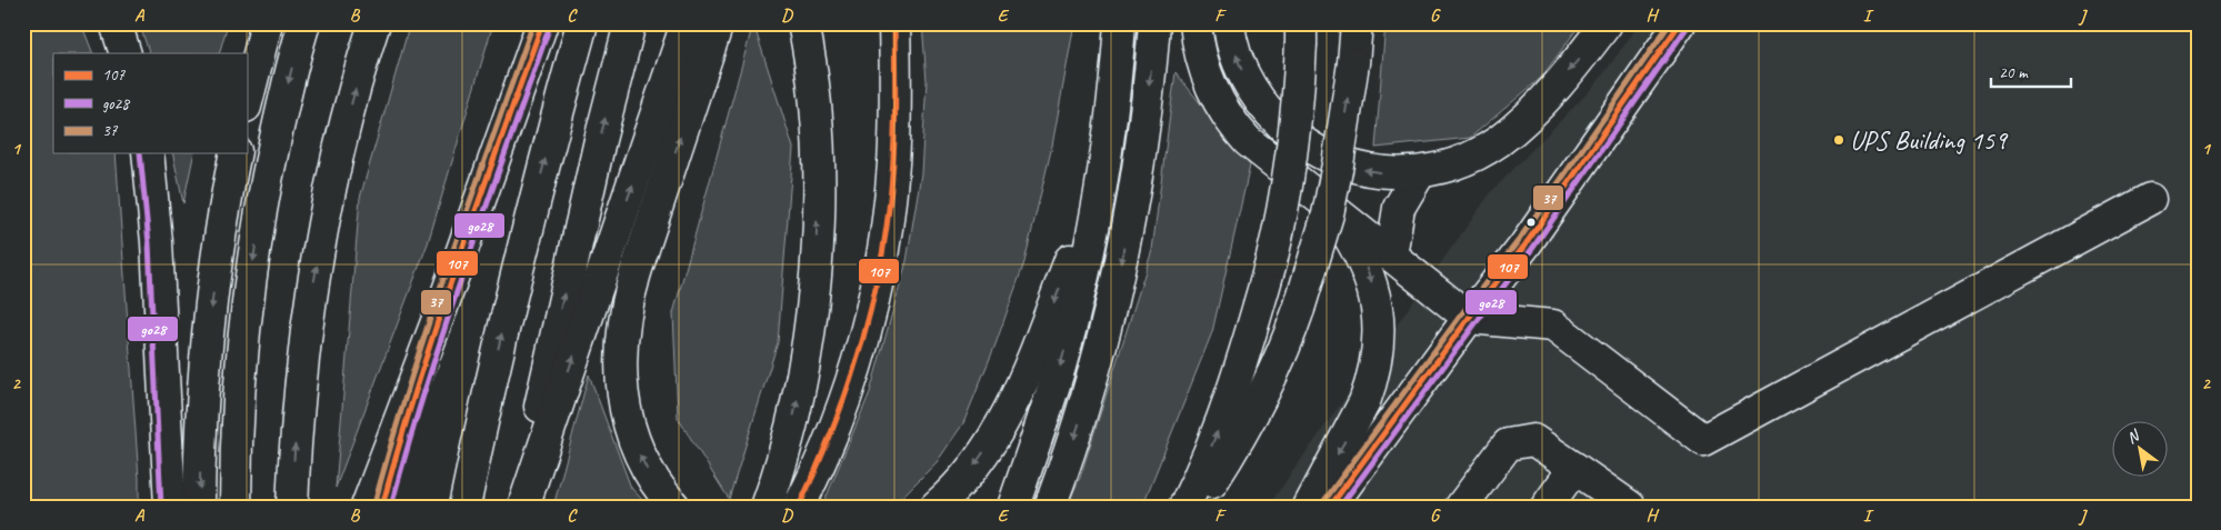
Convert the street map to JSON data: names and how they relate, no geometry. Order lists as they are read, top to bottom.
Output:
{
  "places": ["UPS Building 159"],
  "lines": ["transit line 107", "transit line 37", "transit line go28"],
  "legend": ["107", "go28", "37"],
  "scale_bar": "20 m",
  "north": "top left",
  "grid": {
    "columns": [
      "A",
      "B",
      "C",
      "D",
      "E",
      "F",
      "G",
      "H",
      "I",
      "J"
    ],
    "rows": ["1", "2"]
  }
}
